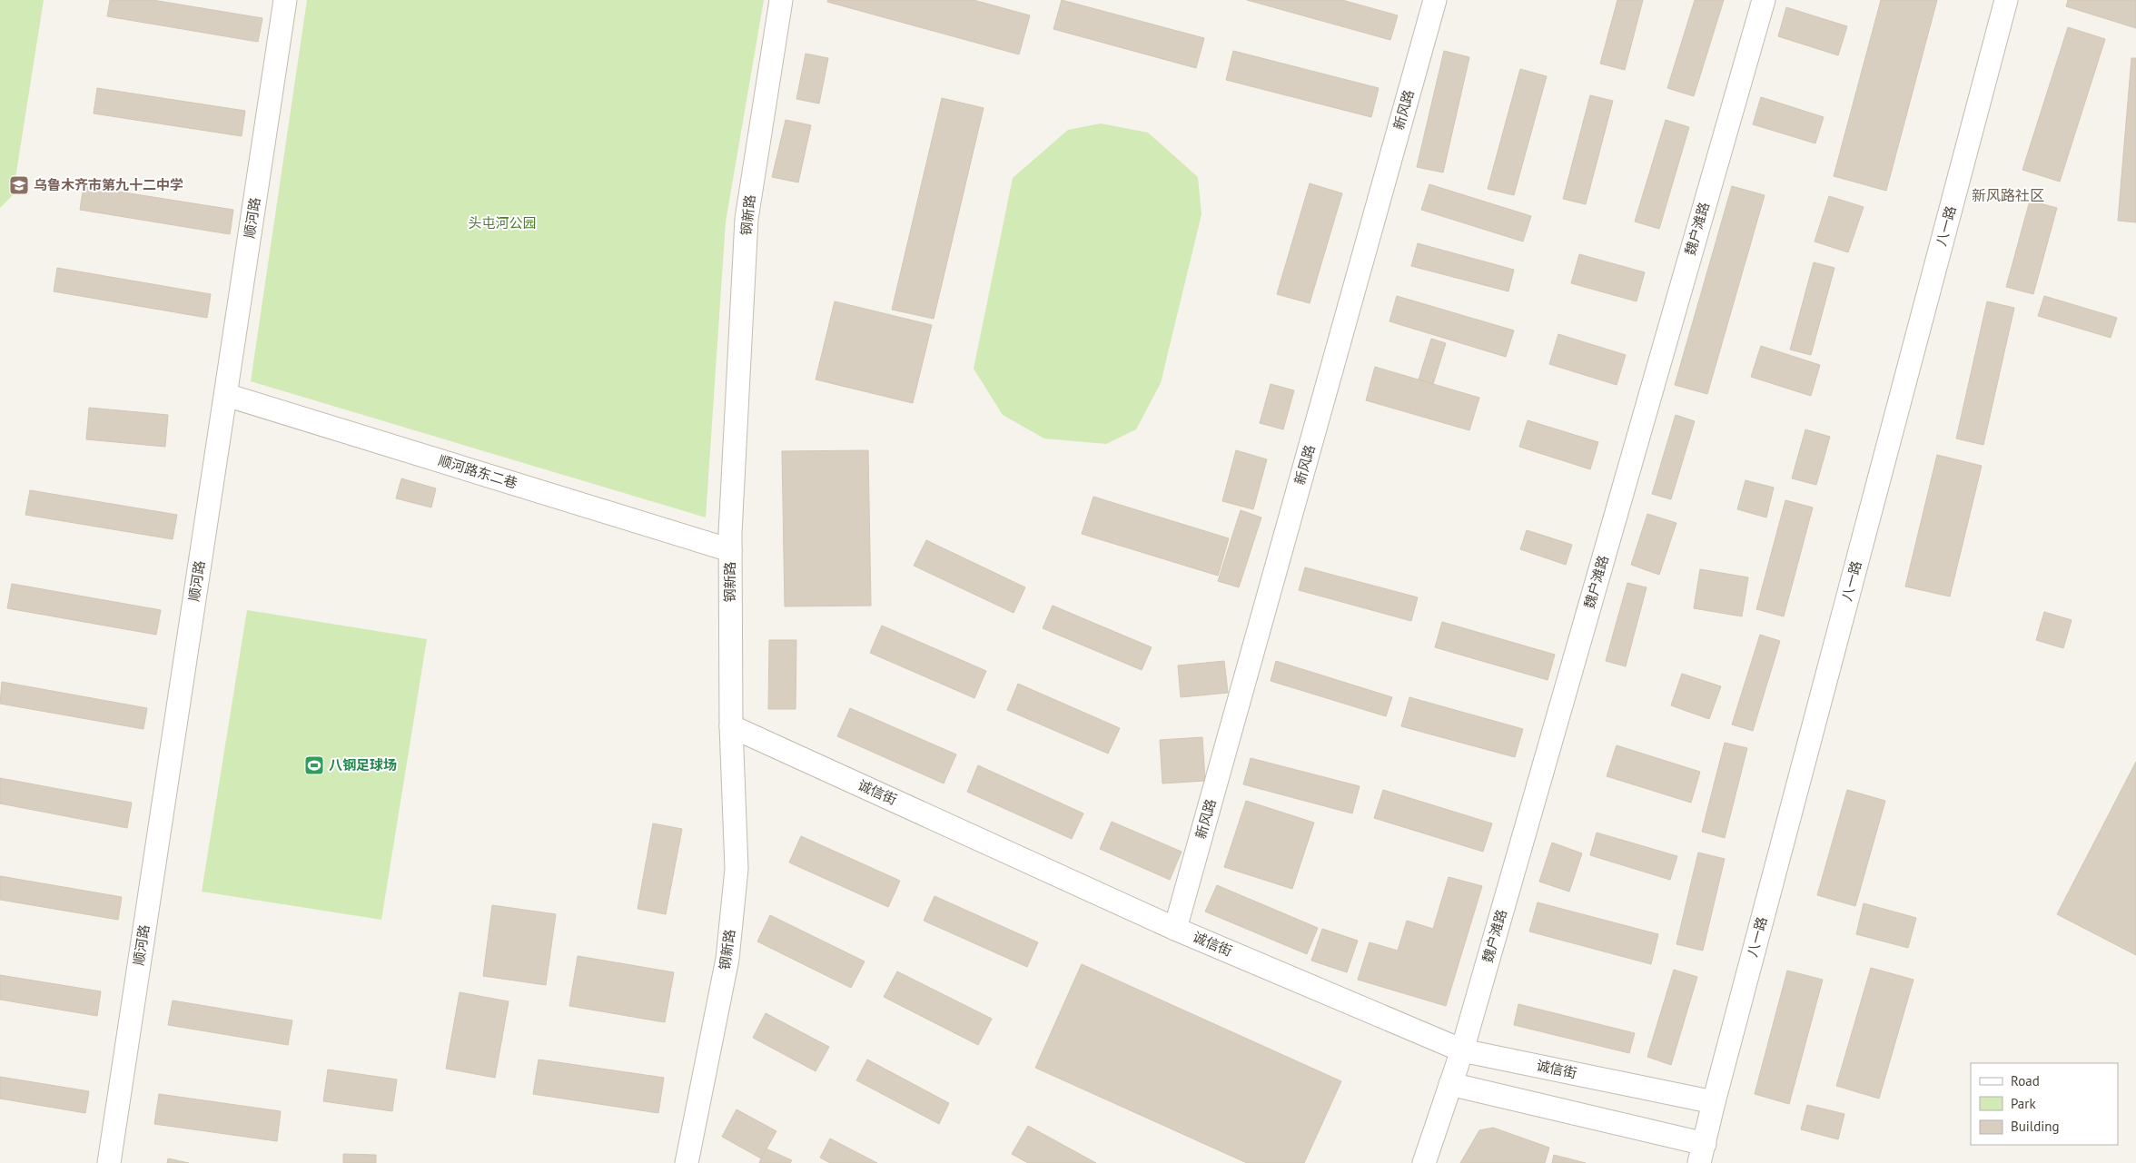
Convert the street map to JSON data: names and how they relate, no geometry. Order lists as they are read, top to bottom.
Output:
{
  "streets": {
    "street": [
      "新风路",
      "钢新路",
      "顺河路",
      "八一路",
      "魏户滩路",
      "顺河路东二巷",
      "诚信街"
    ]
  },
  "crossings": [
    ["新风路", "诚信街"],
    ["钢新路", "顺河路东二巷"],
    ["钢新路", "诚信街"],
    ["顺河路", "顺河路东二巷"],
    ["八一路", "诚信街"],
    ["魏户滩路", "诚信街"]
  ],
  "districts": ["新风路社区"],
  "parks": ["头屯河公园"],
  "places": {
    "school or university": ["乌鲁木齐市第九十二中学"],
    "sports": ["八钢足球场"]
  },
  "legend": ["Road", "Park", "Building"]
}
